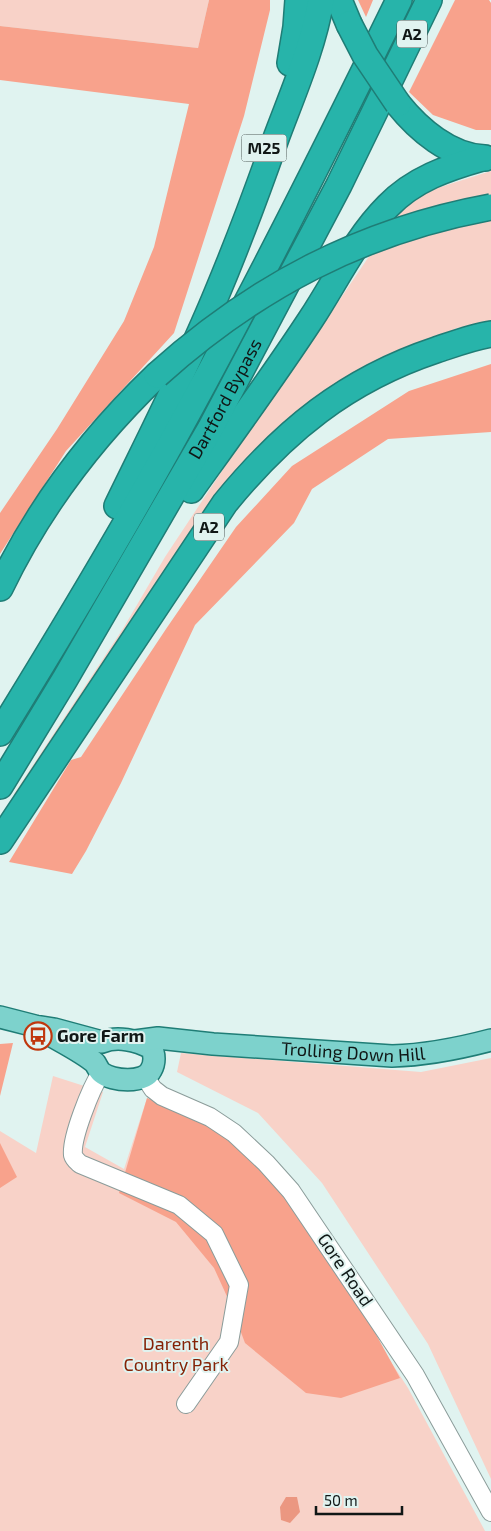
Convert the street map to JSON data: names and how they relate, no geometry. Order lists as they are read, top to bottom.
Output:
{
  "streets": {
    "highway": ["A2", "M25", "Dartford Bypass"],
    "main road": ["Trolling Down Hill"],
    "street": ["Gore Road"]
  },
  "crossings": [
    ["Trolling Down Hill", "Gore Road"]
  ],
  "parks": ["Darenth Country Park"],
  "places": {
    "bus stop": ["Gore Farm"]
  },
  "scale_bar": "50 m"
}
